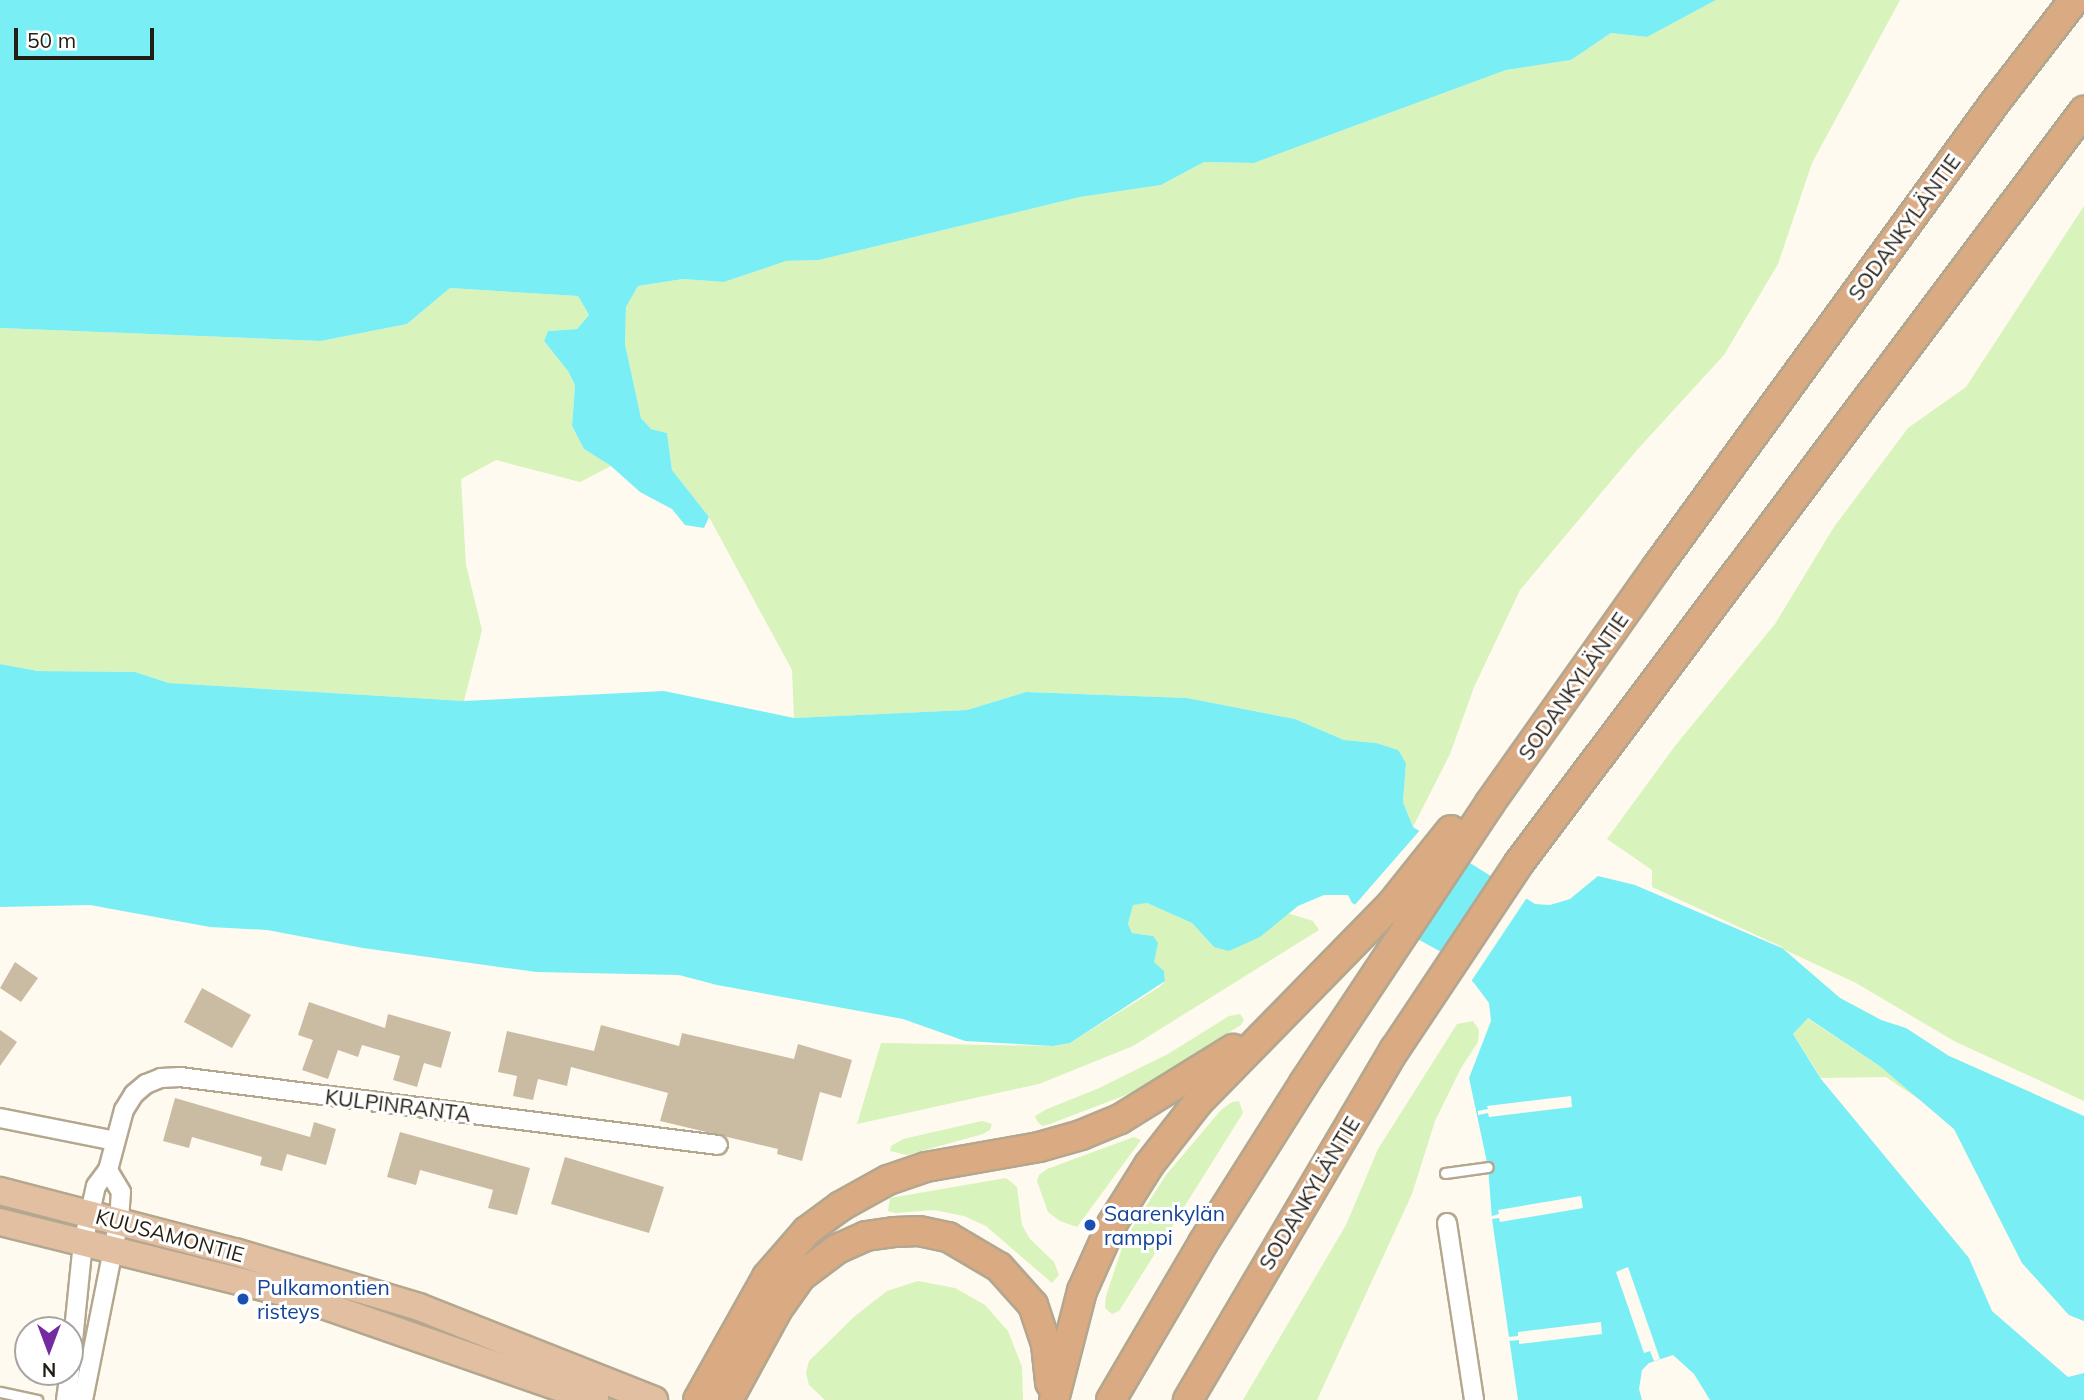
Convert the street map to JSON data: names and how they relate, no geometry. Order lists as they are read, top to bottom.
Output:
{
  "streets": {
    "highway": ["SODANKYLÄNTIE"],
    "main road": ["KUUSAMONTIE"],
    "street": ["KULPINRANTA"]
  },
  "crossings": [
    ["KULPINRANTA", "KUUSAMONTIE"]
  ],
  "places": ["Saarenkylän ramppi", "Pulkamontien risteys"],
  "scale_bar": "50 m",
  "north": "bottom"
}
